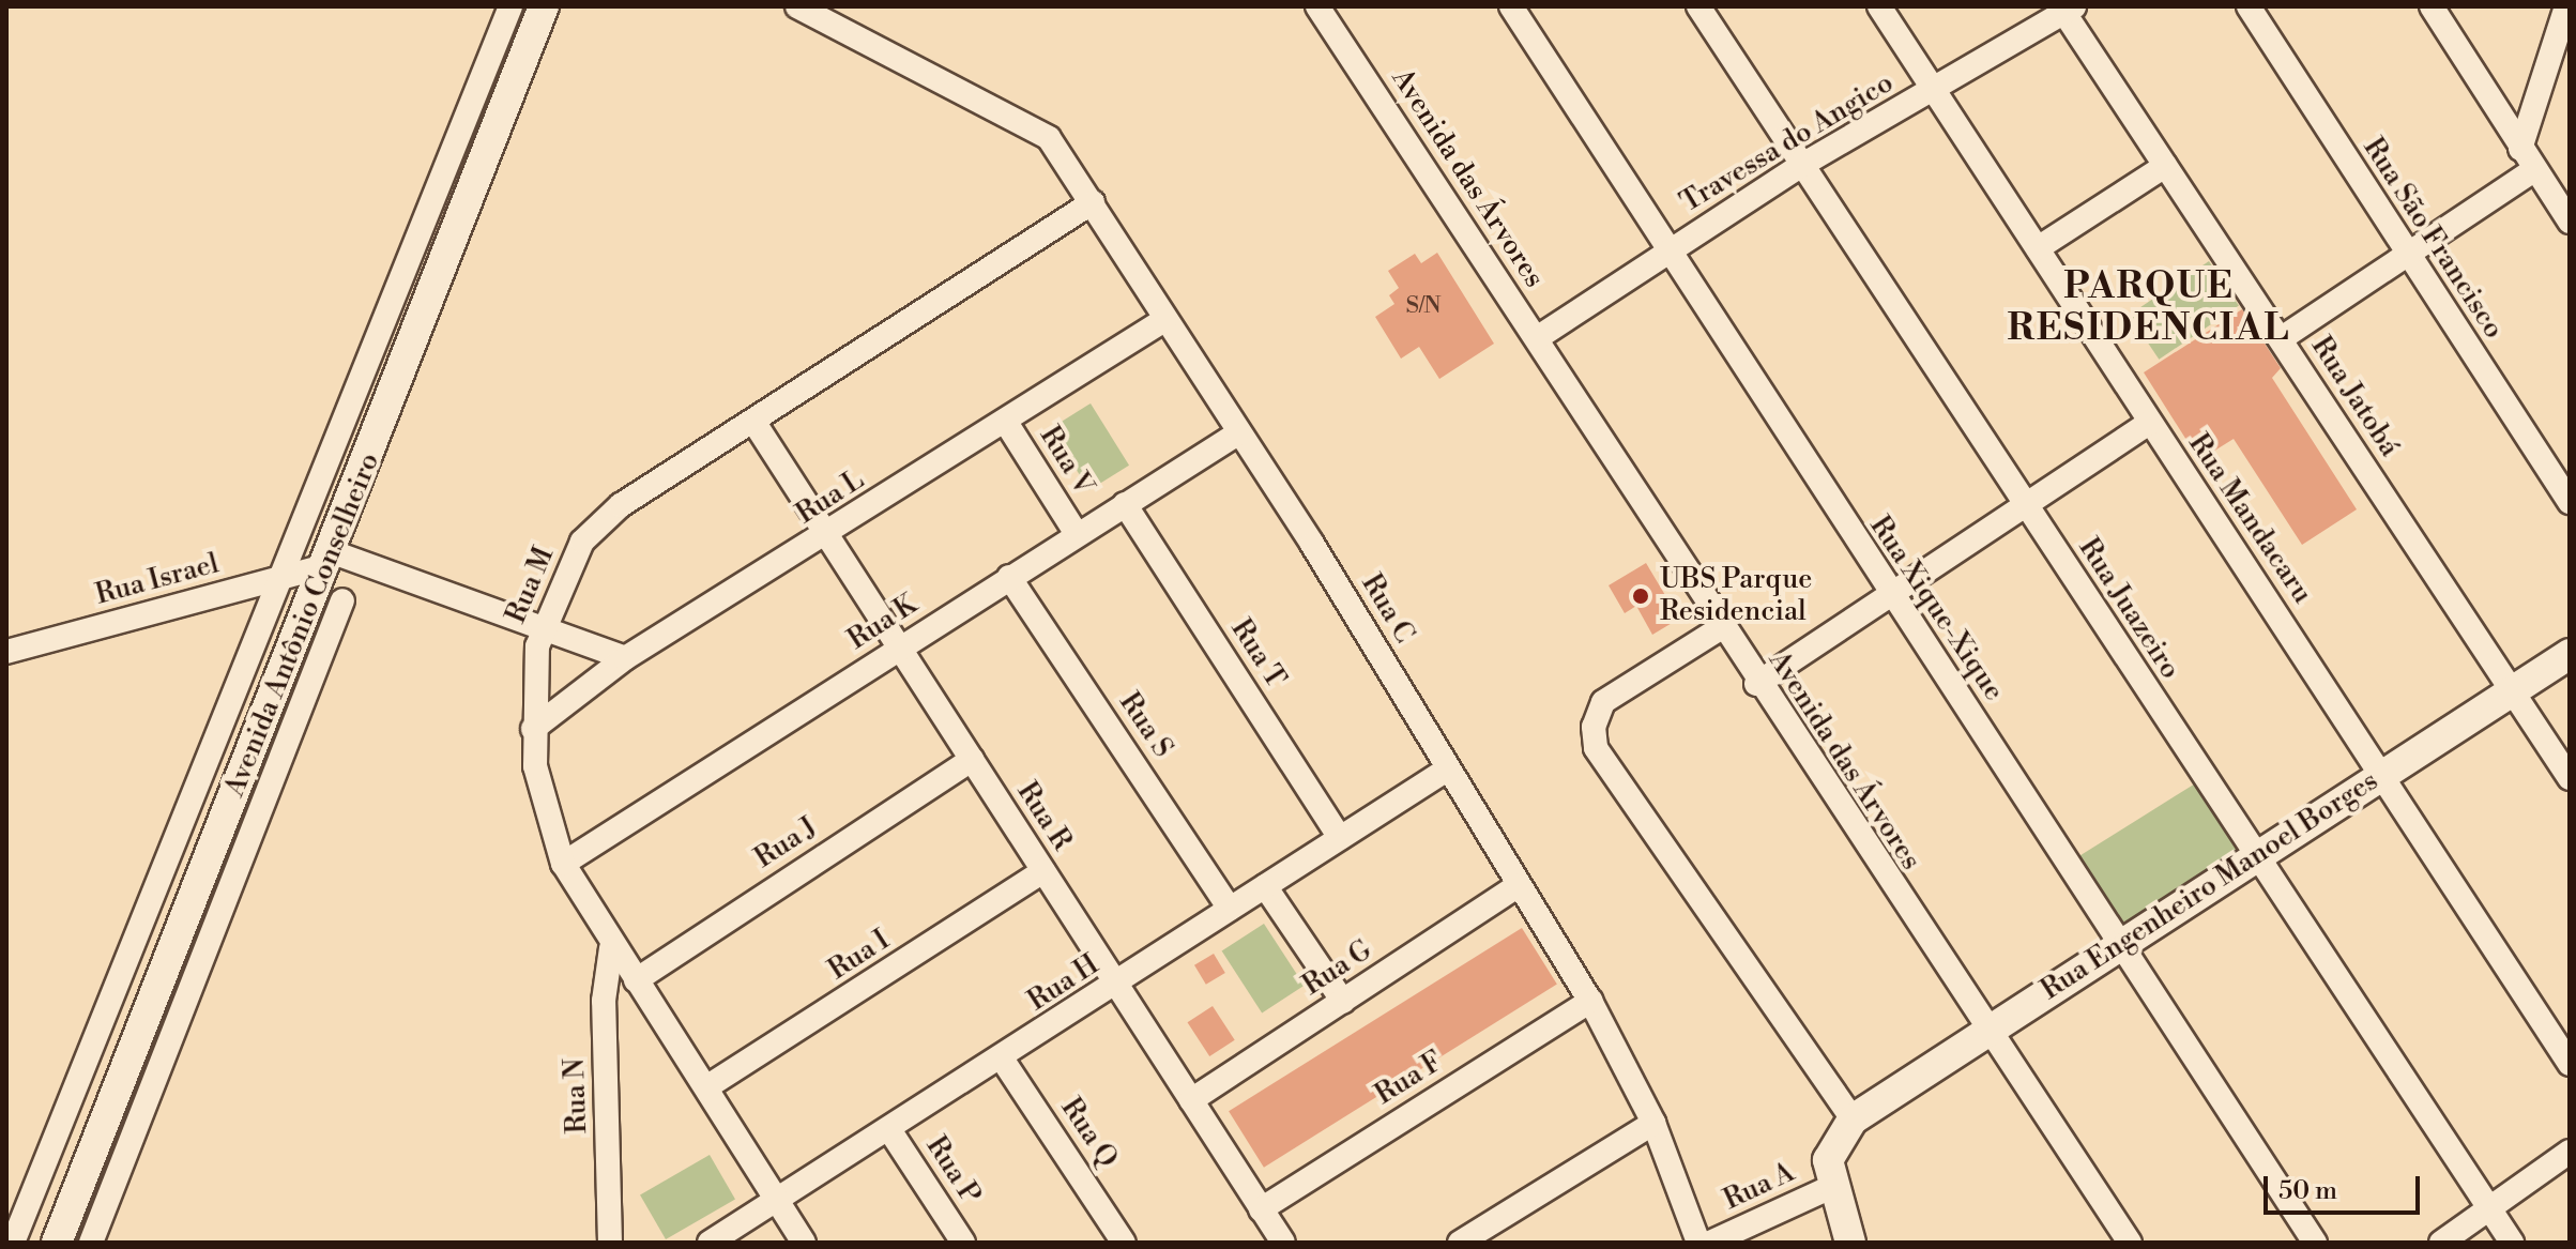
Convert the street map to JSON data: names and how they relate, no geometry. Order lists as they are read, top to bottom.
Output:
{
  "streets": {
    "street": [
      "Travessa do Angico",
      "Avenida das Árvores",
      "Rua São Francisco",
      "Rua Jatobá",
      "Rua V",
      "Rua L",
      "Rua Mandacaru",
      "Rua Israel",
      "Rua M",
      "Rua C",
      "Rua Xique-Xique",
      "Rua Juazeiro",
      "Rua K",
      "Avenida Antônio Conselheiro",
      "Rua T",
      "Rua S",
      "Rua R",
      "Rua J",
      "Rua Engenheiro Manoel Borges",
      "Rua I",
      "Rua G",
      "Rua H",
      "Rua F",
      "Rua N",
      "Rua Q",
      "Rua P",
      "Rua A"
    ]
  },
  "crossings": [
    ["Travessa do Angico", "Avenida das Árvores"],
    ["Travessa do Angico", "Rua Jatobá"],
    ["Travessa do Angico", "Rua Mandacaru"],
    ["Travessa do Angico", "Rua Xique-Xique"],
    ["Travessa do Angico", "Rua Juazeiro"],
    ["Avenida das Árvores", "Rua Engenheiro Manoel Borges"],
    ["Rua Jatobá", "Rua Engenheiro Manoel Borges"],
    ["Rua V", "Rua L"],
    ["Rua V", "Rua K"],
    ["Rua L", "Rua M"],
    ["Rua L", "Rua C"],
    ["Rua L", "Rua R"],
    ["Rua Mandacaru", "Rua Engenheiro Manoel Borges"],
    ["Rua Israel", "Avenida Antônio Conselheiro"],
    ["Rua M", "Rua C"],
    ["Rua M", "Rua K"],
    ["Rua M", "Rua R"],
    ["Rua M", "Rua J"],
    ["Rua M", "Rua I"],
    ["Rua M", "Rua H"],
    ["Rua M", "Rua N"],
    ["Rua C", "Rua K"],
    ["Rua C", "Rua G"],
    ["Rua C", "Rua H"],
    ["Rua C", "Rua F"],
    ["Rua Xique-Xique", "Rua Engenheiro Manoel Borges"],
    ["Rua Juazeiro", "Rua Engenheiro Manoel Borges"],
    ["Rua K", "Rua T"],
    ["Rua K", "Rua S"],
    ["Rua K", "Rua R"],
    ["Rua T", "Rua H"],
    ["Rua S", "Rua H"],
    ["Rua R", "Rua J"],
    ["Rua R", "Rua I"],
    ["Rua R", "Rua G"],
    ["Rua R", "Rua H"],
    ["Rua R", "Rua F"],
    ["Rua H", "Rua Q"],
    ["Rua H", "Rua P"]
  ],
  "districts": ["PARQUE RESIDENCIAL"],
  "places": ["UBS Parque Residencial"],
  "house_numbers": ["S/N"],
  "scale_bar": "50 m"
}
